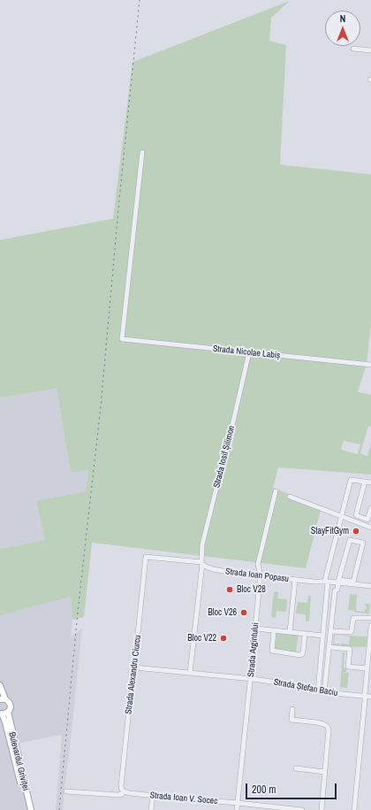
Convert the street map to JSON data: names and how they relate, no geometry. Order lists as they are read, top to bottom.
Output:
{
  "streets": {
    "main road": ["Bulevardul Griviței"],
    "street": [
      "Strada Nicolae Labiș",
      "Strada Iosif Șilimon",
      "Strada Ioan Popasu",
      "Strada Argintului",
      "Strada Alexandru Ciurcu",
      "Strada Ștefan Baciu",
      "Strada Ioan V. Socec"
    ]
  },
  "crossings": [
    ["Strada Nicolae Labiș", "Strada Iosif Șilimon"],
    ["Strada Iosif Șilimon", "Strada Ioan Popasu"],
    ["Strada Iosif Șilimon", "Strada Ștefan Baciu"],
    ["Strada Ioan Popasu", "Strada Argintului"],
    ["Strada Ioan Popasu", "Strada Alexandru Ciurcu"],
    ["Strada Argintului", "Strada Ștefan Baciu"],
    ["Strada Argintului", "Strada Ioan V. Socec"],
    ["Strada Alexandru Ciurcu", "Strada Ștefan Baciu"],
    ["Strada Alexandru Ciurcu", "Strada Ioan V. Socec"]
  ],
  "places": [
    "StayFitGym",
    "Bloc V28",
    "Bloc V26",
    "Bloc V22"
  ],
  "scale_bar": "200 m",
  "north": "top"
}
